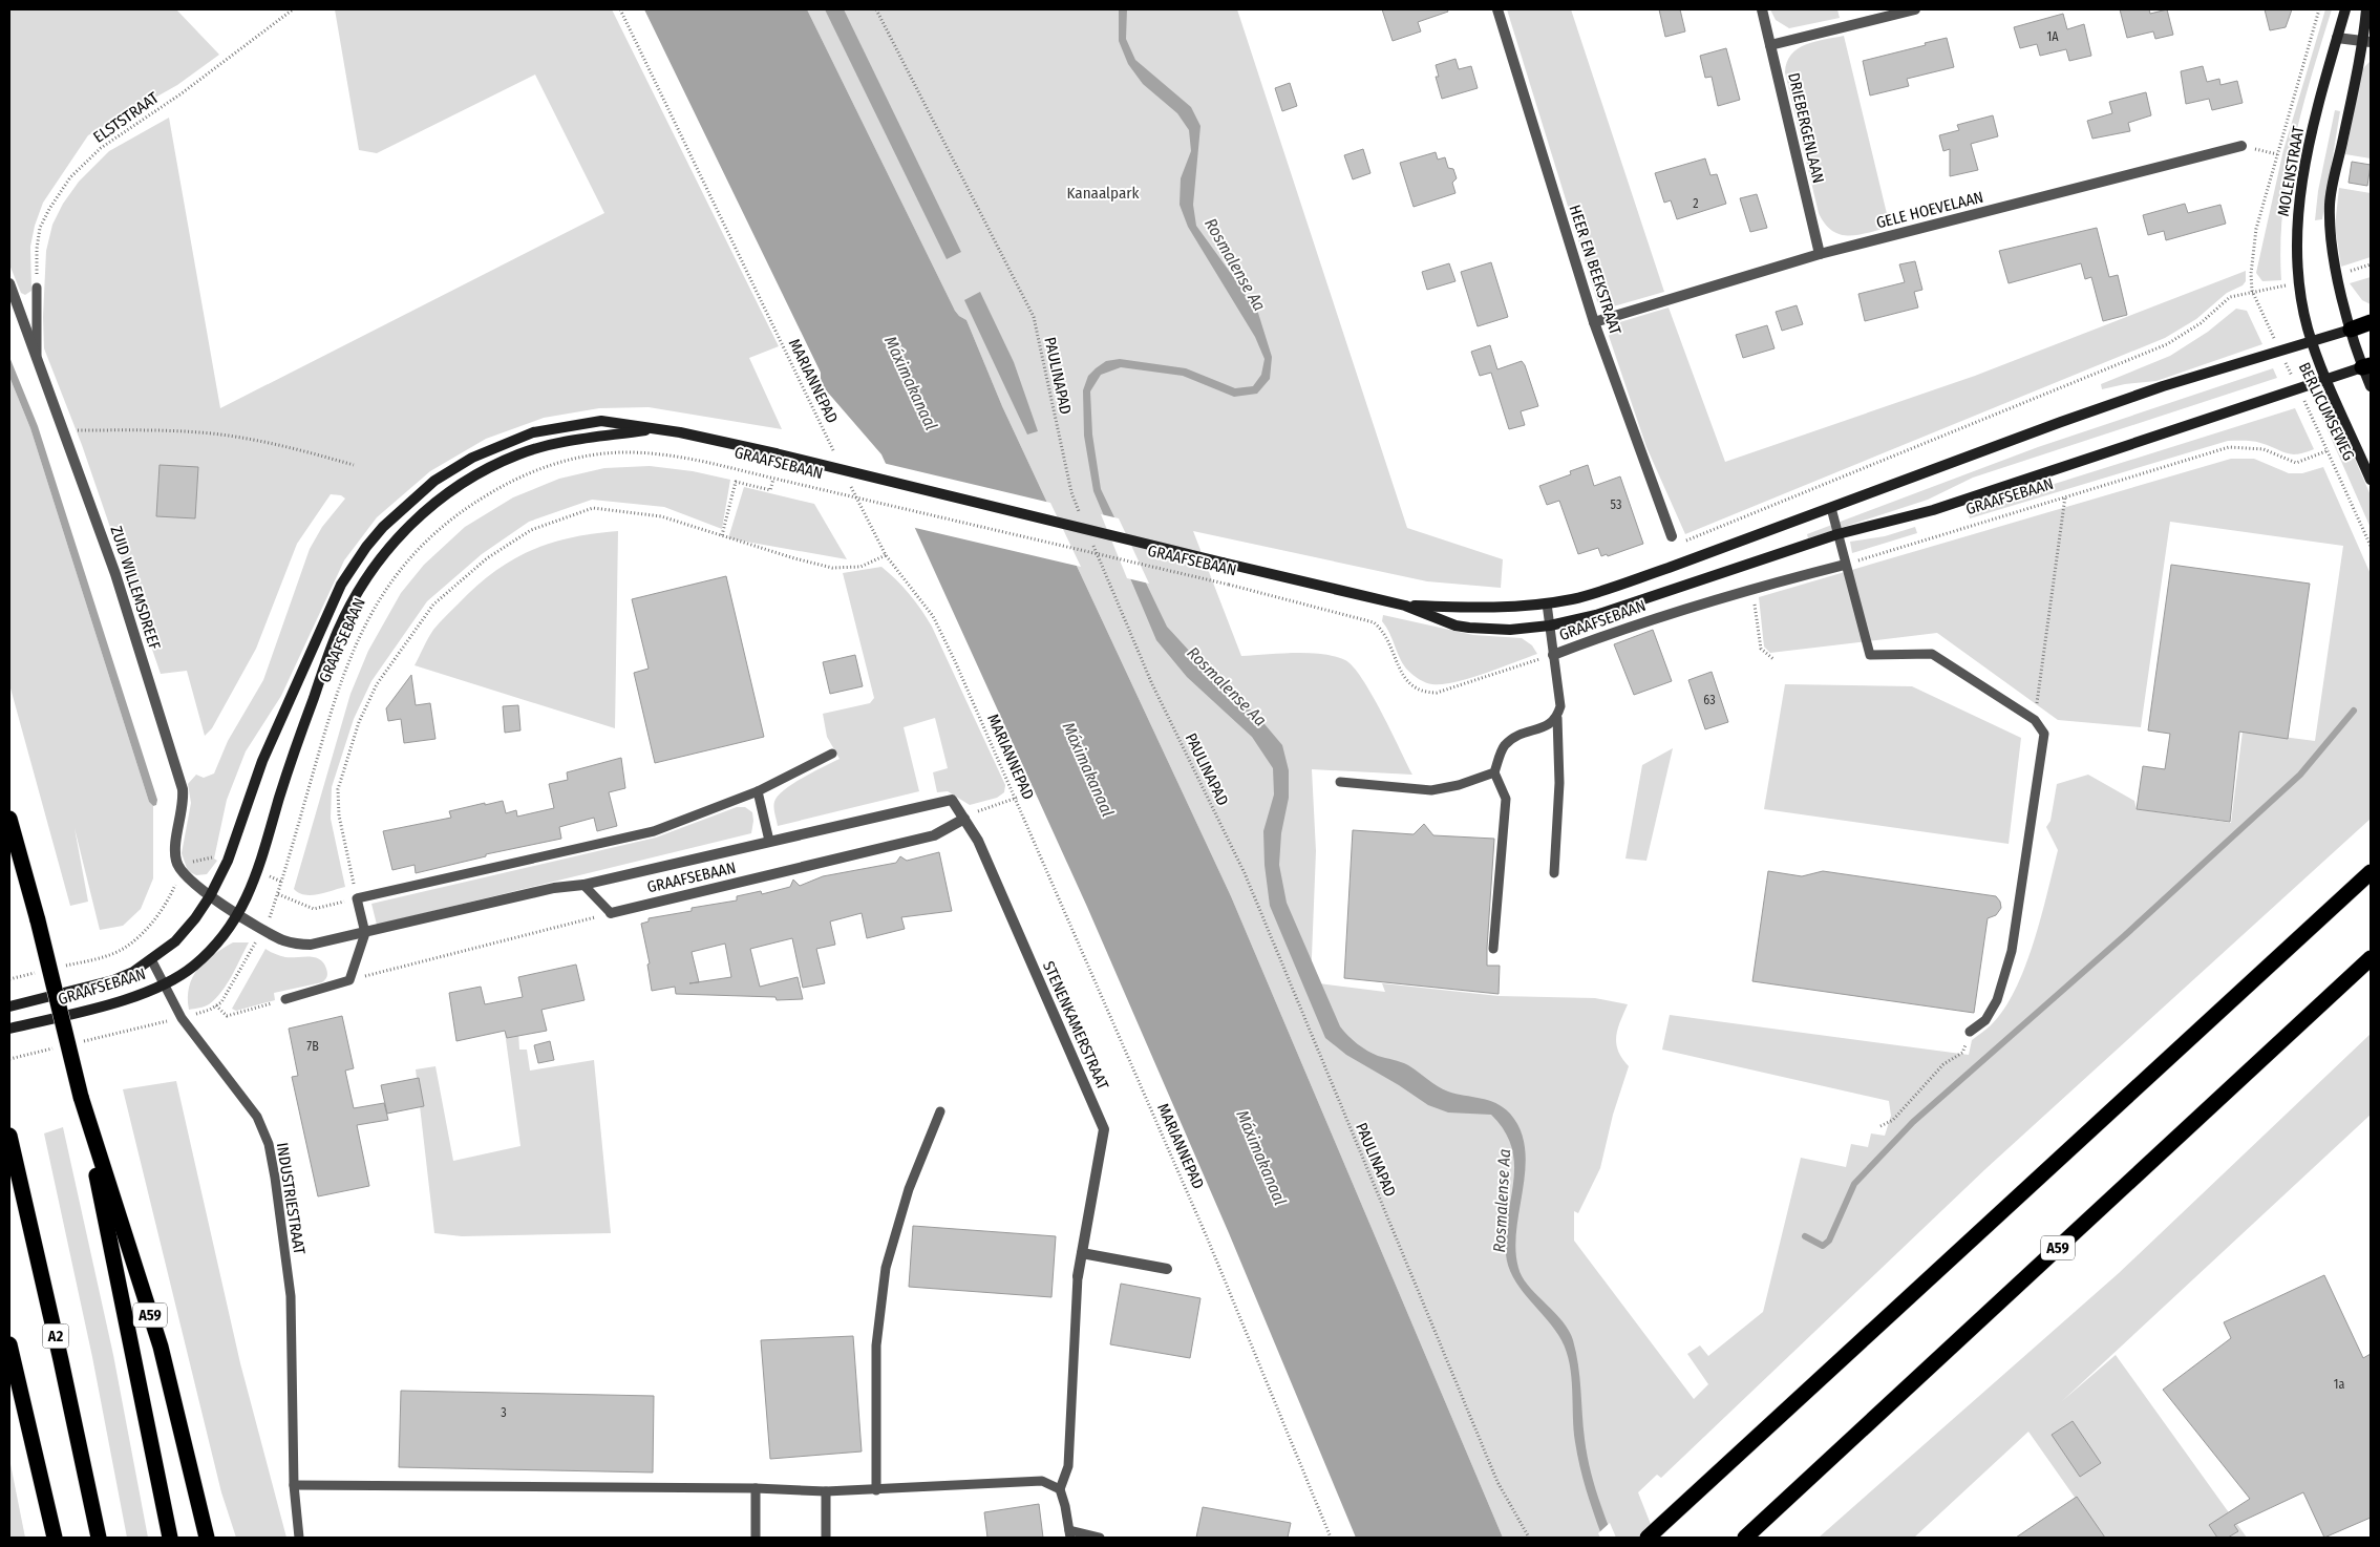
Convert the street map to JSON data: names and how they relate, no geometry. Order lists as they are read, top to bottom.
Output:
{
  "streets": {
    "highway": ["A59", "A2"],
    "main road": ["MOLENSTRAAT", "BERLICUMSEWEG", "GRAAFSEBAAN"],
    "street": [
      "DRIEBERGENLAAN",
      "GELE HOEVELAAN",
      "HEER EN BEEKSTRAAT",
      "ZUID WILLEMSDREEF",
      "STENENKAMERSTRAAT"
    ],
    "lane": ["INDUSTRIESTRAAT"],
    "path": ["ELSTSTRAAT", "PAULINAPAD", "MARIANNEPAD"]
  },
  "crossings": [
    ["DRIEBERGENLAAN", "GELE HOEVELAAN"],
    ["MOLENSTRAAT", "BERLICUMSEWEG"],
    ["MOLENSTRAAT", "GRAAFSEBAAN"],
    ["GELE HOEVELAAN", "HEER EN BEEKSTRAAT"],
    ["BERLICUMSEWEG", "GRAAFSEBAAN"],
    ["GRAAFSEBAAN", "ZUID WILLEMSDREEF"],
    ["GRAAFSEBAAN", "STENENKAMERSTRAAT"],
    ["GRAAFSEBAAN", "INDUSTRIESTRAAT"]
  ],
  "water": ["Rosmalense Aa", "Máximakanaal"],
  "parks": ["Kanaalpark"],
  "house_numbers": [
    "1A",
    "2",
    "53",
    "63",
    "7B",
    "1a",
    "3"
  ]
}
